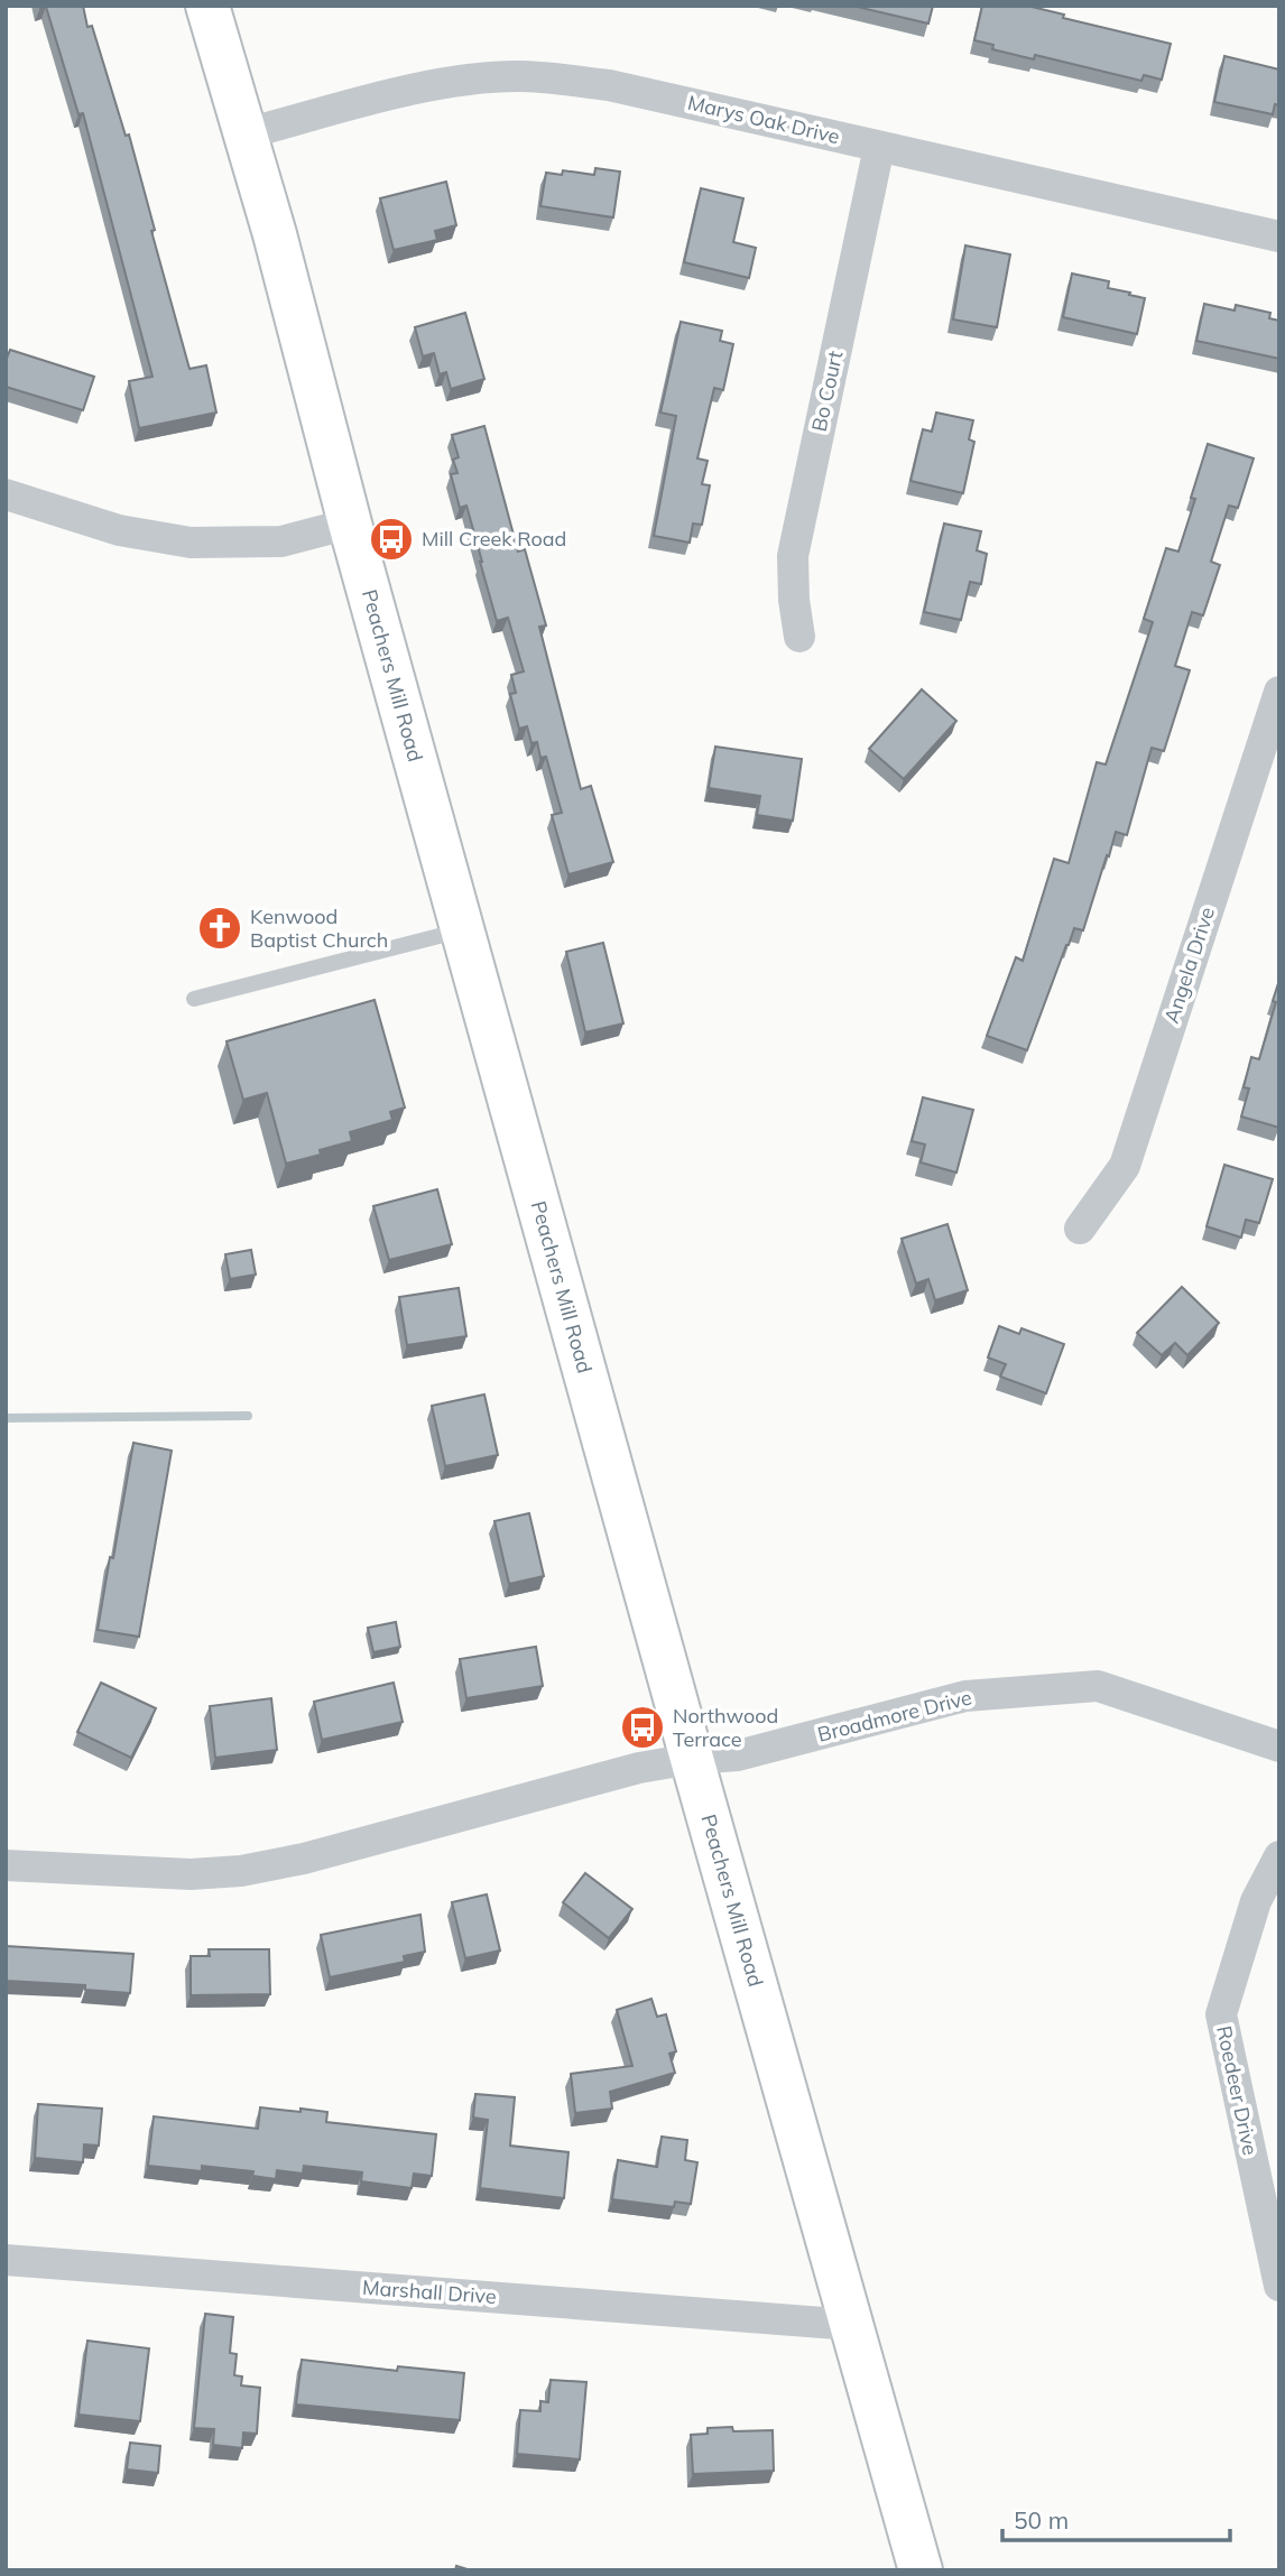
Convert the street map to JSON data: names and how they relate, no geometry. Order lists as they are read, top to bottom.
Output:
{
  "streets": {
    "main road": ["Peachers Mill Road"],
    "street": [
      "Marys Oak Drive",
      "Bo Court",
      "Angela Drive",
      "Broadmore Drive",
      "Roedeer Drive",
      "Marshall Drive"
    ]
  },
  "crossings": [
    ["Marys Oak Drive", "Bo Court"],
    ["Marys Oak Drive", "Peachers Mill Road"],
    ["Peachers Mill Road", "Broadmore Drive"],
    ["Peachers Mill Road", "Marshall Drive"]
  ],
  "places": {
    "bus stop": ["Mill Creek Road", "Northwood Terrace"],
    "church": ["Kenwood Baptist Church"]
  },
  "scale_bar": "50 m"
}
